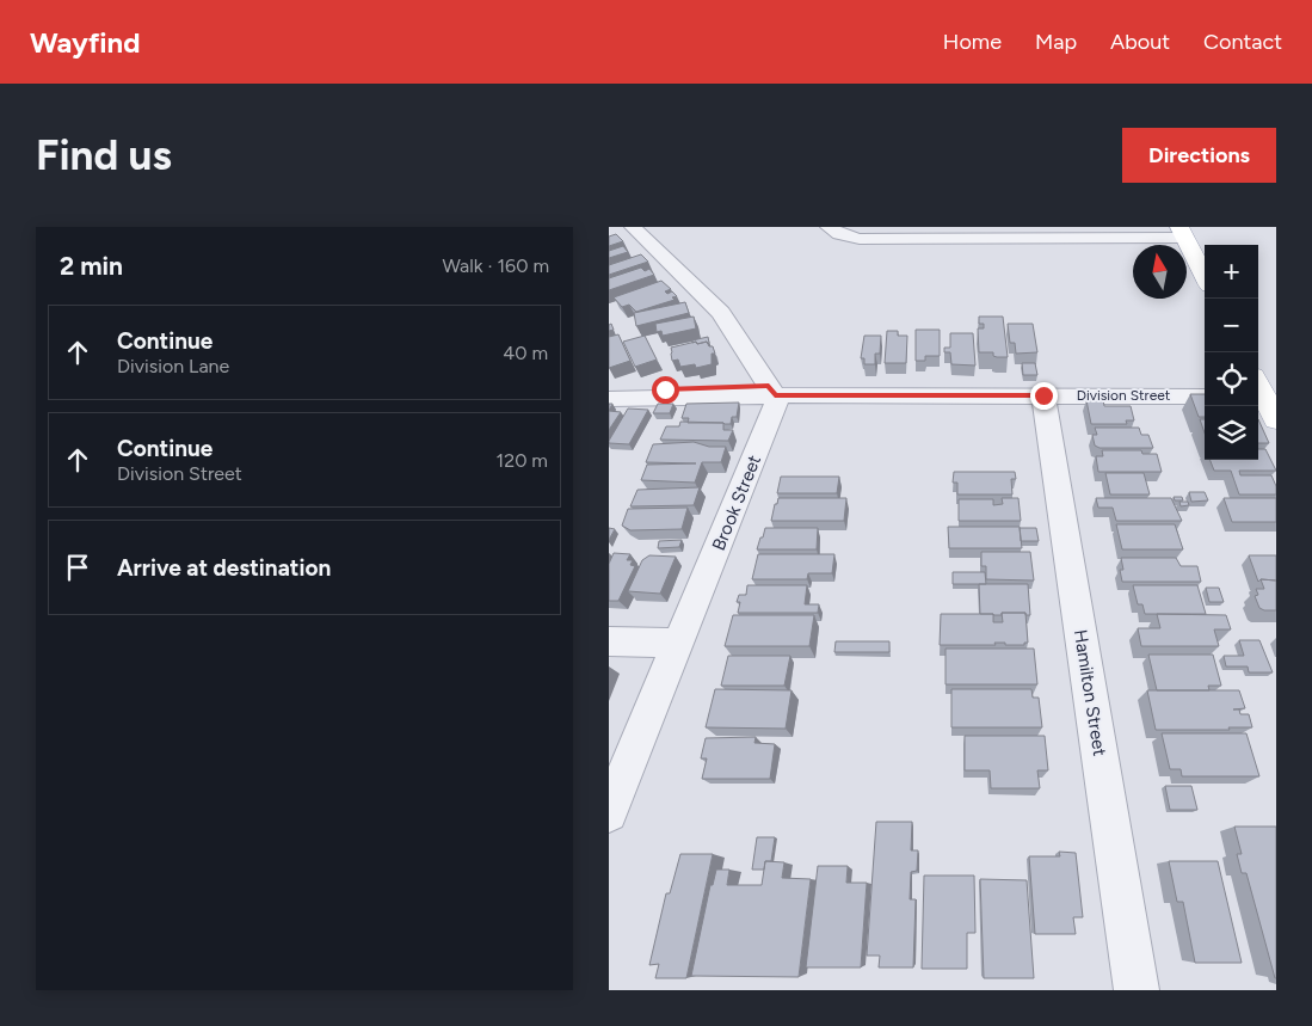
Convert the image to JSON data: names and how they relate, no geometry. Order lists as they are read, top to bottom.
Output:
{
  "streets": {
    "street": ["Division Street", "Brook Street", "Hamilton Street"]
  },
  "crossings": [
    ["Division Street", "Brook Street"],
    ["Division Street", "Hamilton Street"]
  ],
  "north": "top",
  "page": {
    "header": "Wayfind",
    "nav": [
      "Home",
      "Map",
      "About",
      "Contact"
    ],
    "buttons": "Directions",
    "title": "Find us",
    "heading": ["2 min", "Walk · 160 m"],
    "map_buttons": ["+", "−"],
    "list": [
      ["Continue", "Division Lane", "40 m"],
      ["Continue", "Division Street", "120 m"],
      "Arrive at destination"
    ]
  }
}
